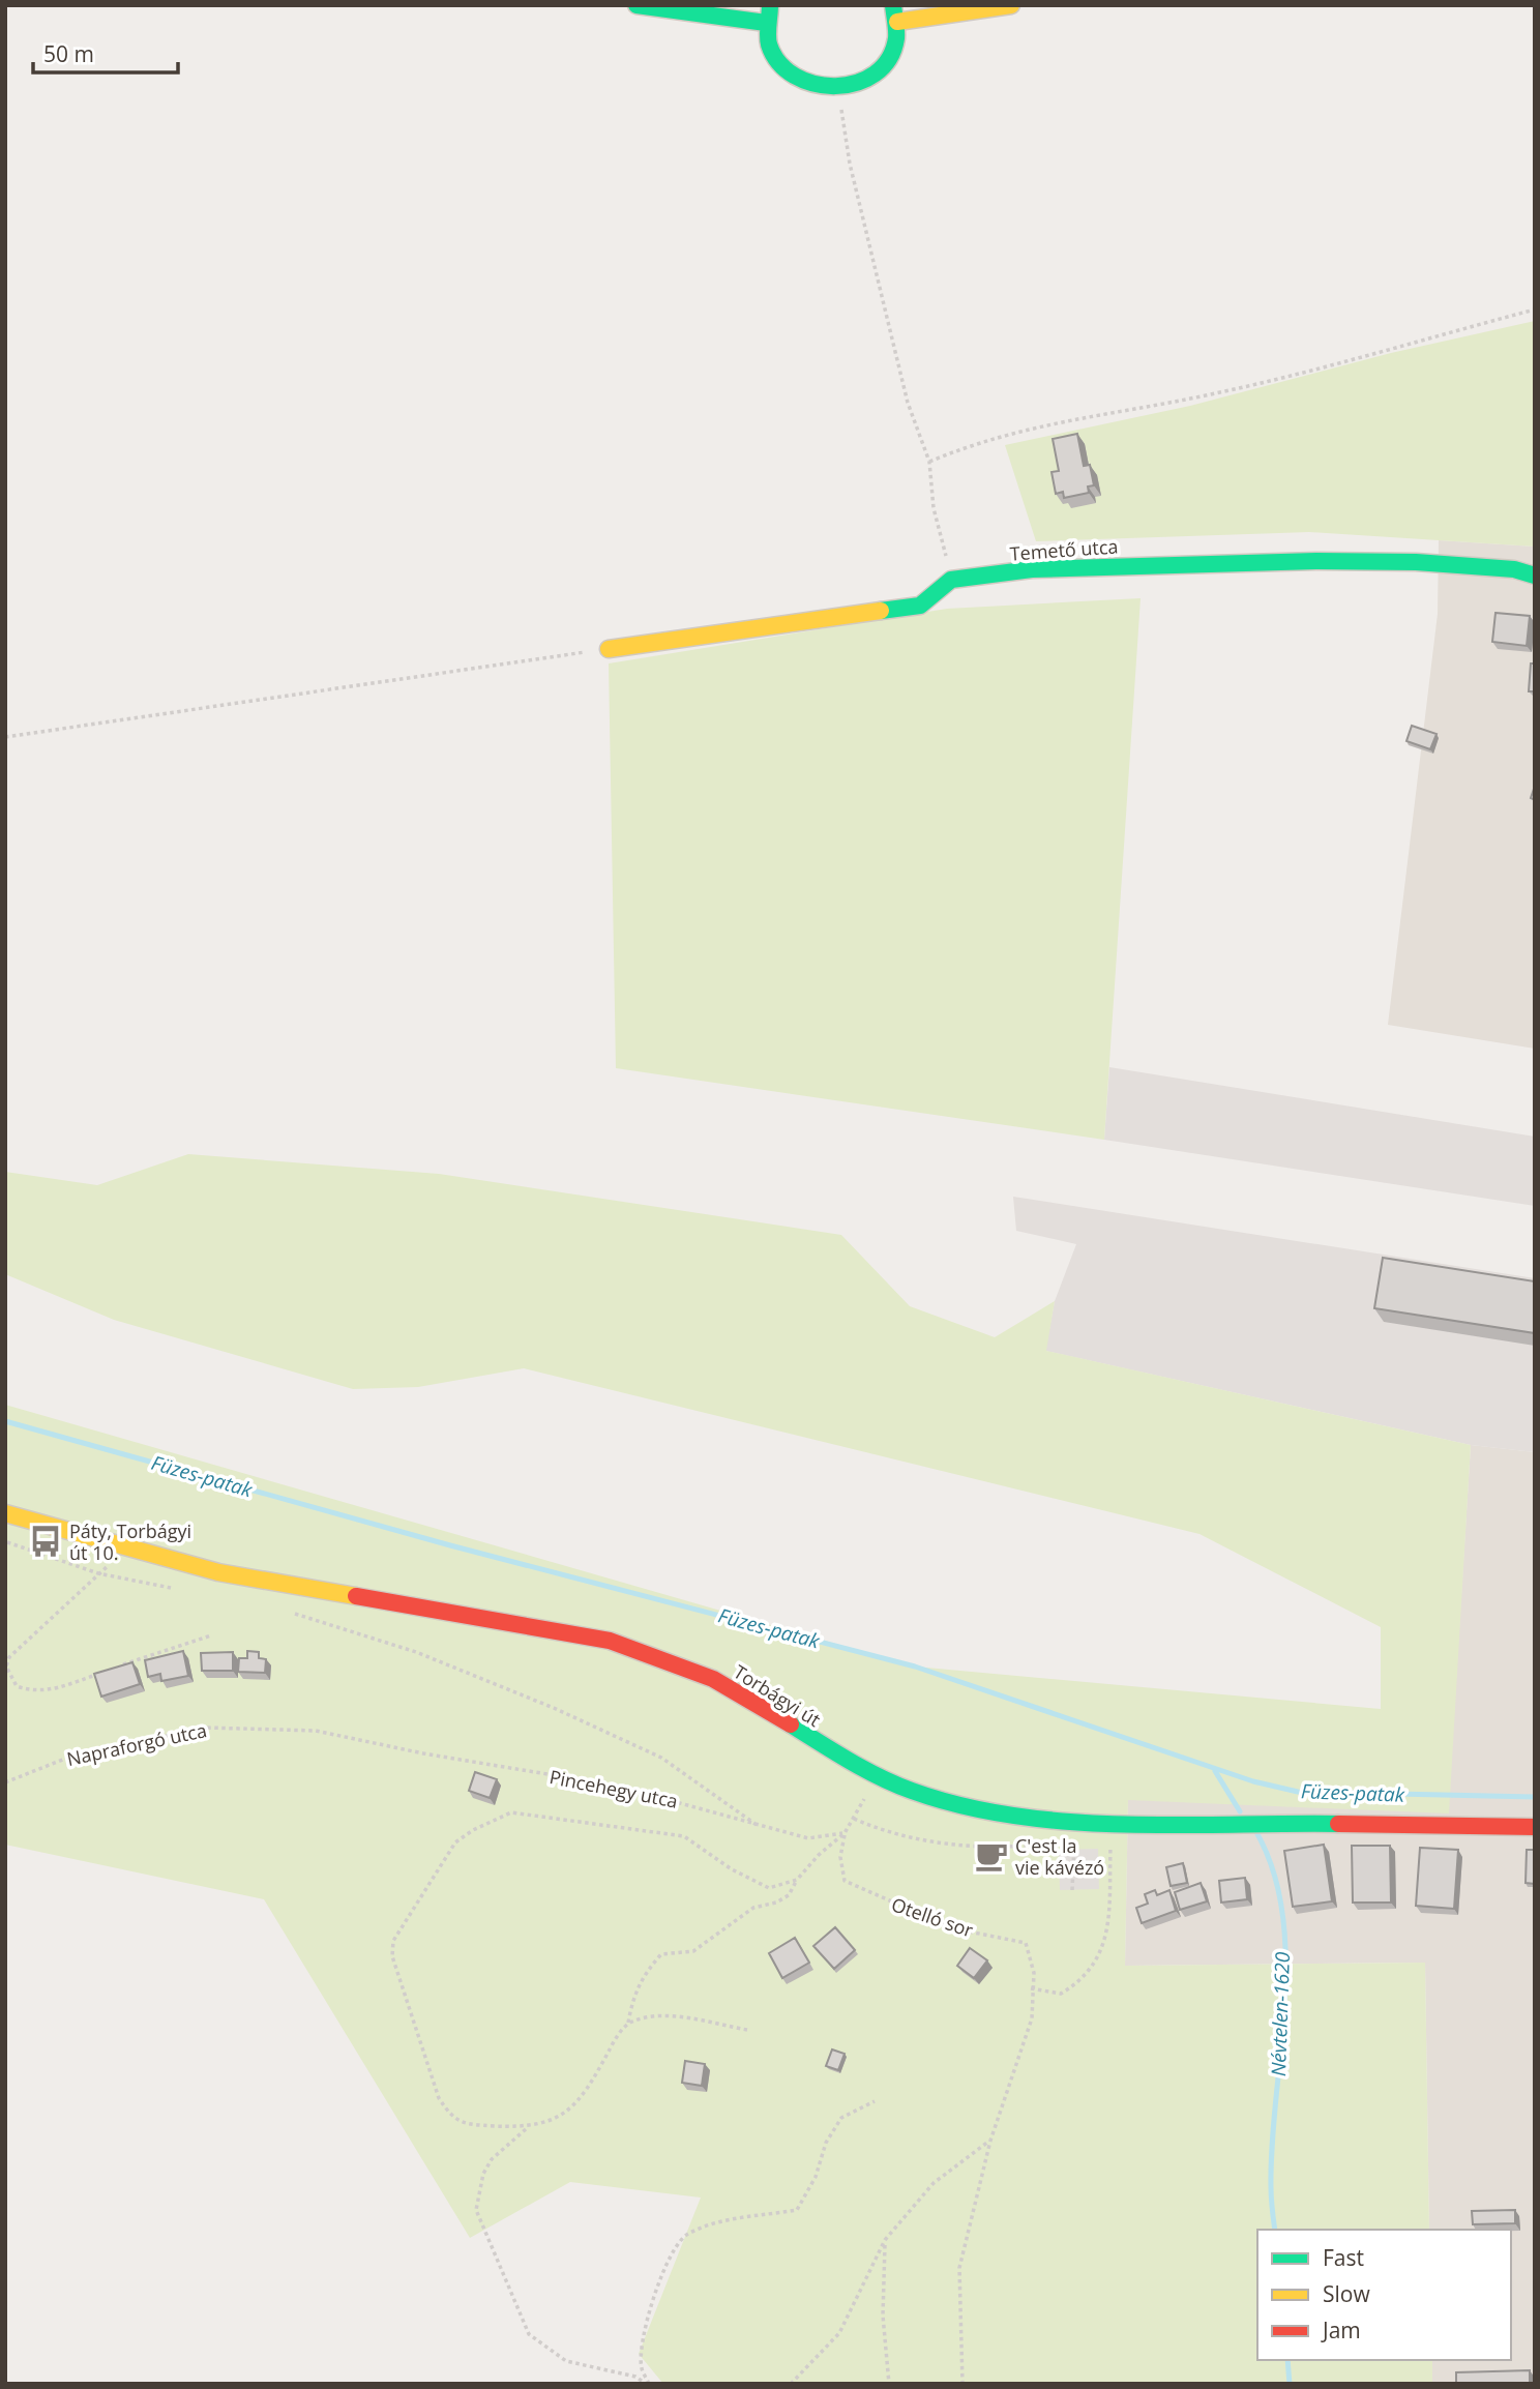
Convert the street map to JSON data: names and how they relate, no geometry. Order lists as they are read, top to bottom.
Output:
{
  "streets": {
    "street": ["Temető utca", "Torbágyi út"],
    "path": ["Napraforgó utca", "Pincehegy utca", "Otelló sor"]
  },
  "crossings": [
    ["Napraforgó utca", "Pincehegy utca"],
    ["Pincehegy utca", "Otelló sor"]
  ],
  "water": ["Füzes-patak", "Névtelen-1620"],
  "places": {
    "bus stop": ["Páty, Torbágyi út 10."],
    "cafe": ["C'est la vie kávézó"]
  },
  "legend": ["Fast", "Slow", "Jam"],
  "scale_bar": "50 m"
}
